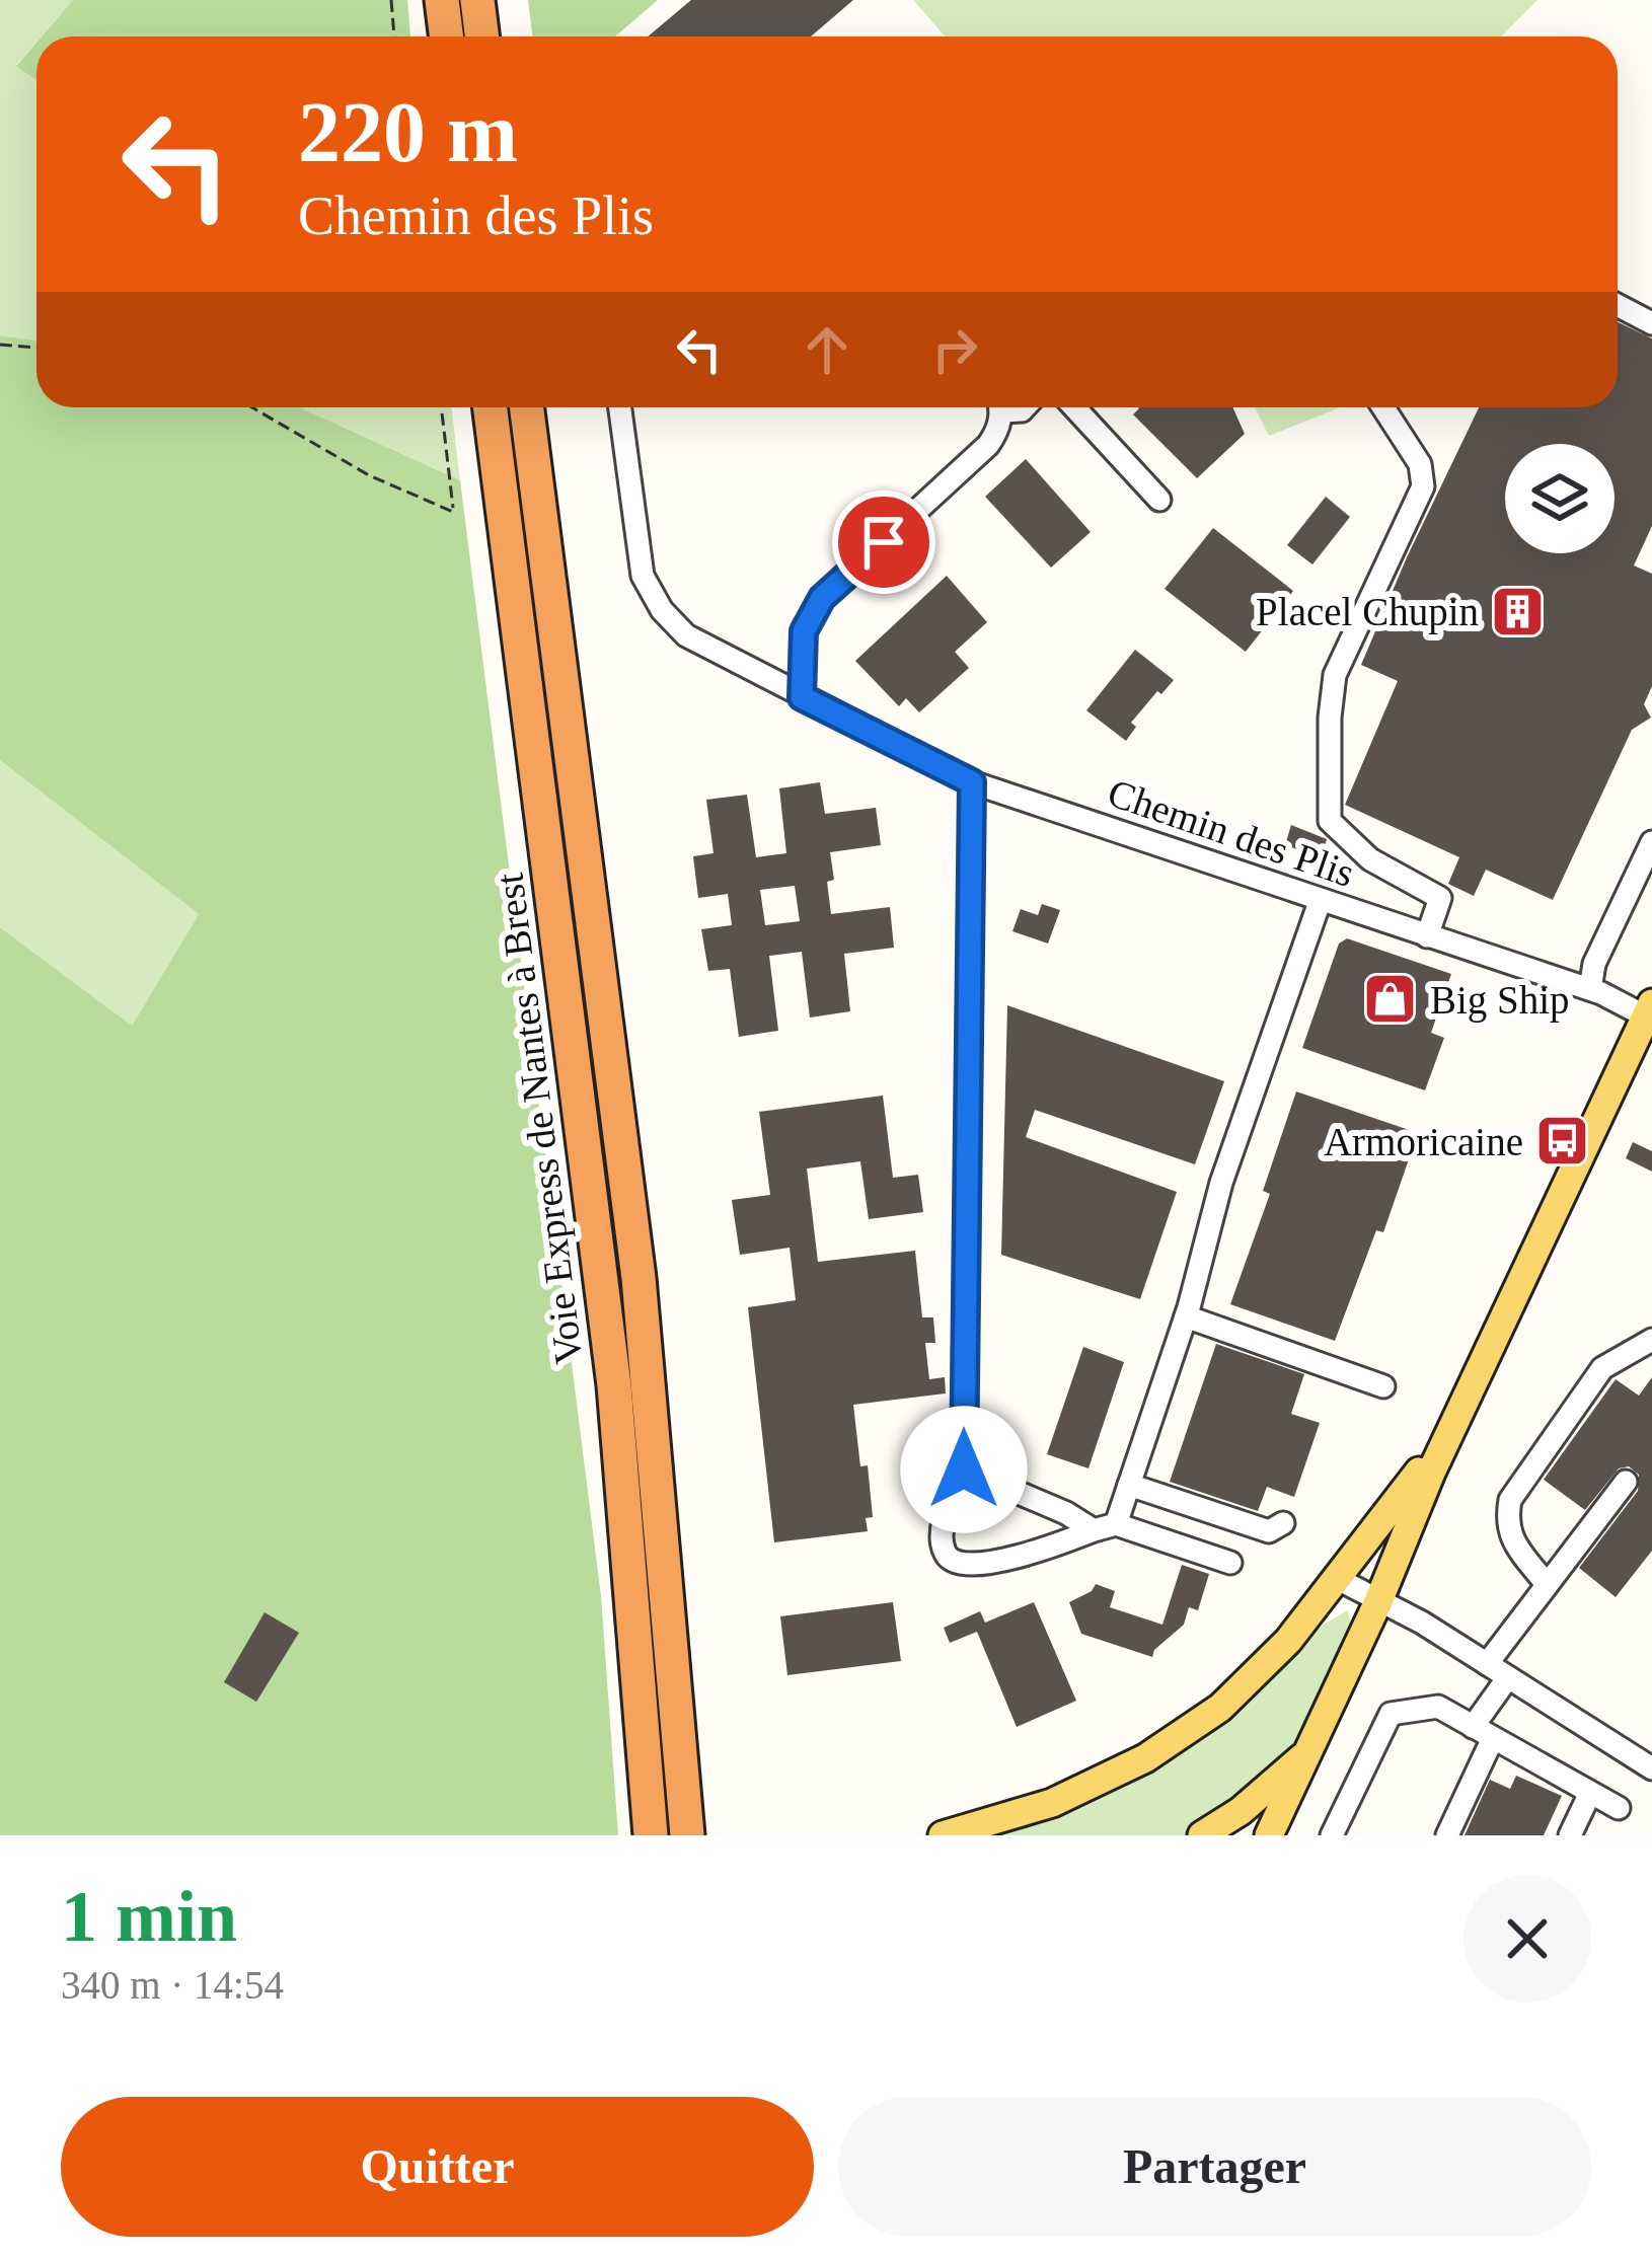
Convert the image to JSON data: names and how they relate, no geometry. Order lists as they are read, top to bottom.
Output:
{
  "streets": {
    "highway": ["Voie Express de Nantes à Brest"],
    "street": ["Chemin des Plis"]
  },
  "places": {
    "building": ["Placel Chupin"],
    "shop": ["Big Ship"],
    "bus stop": ["Armoricaine"]
  },
  "page": {
    "turn": ["220 m", "Chemin des Plis"],
    "heading": ["1 min", "340 m · 14:54"],
    "buttons": ["Quitter", "Partager"]
  }
}
